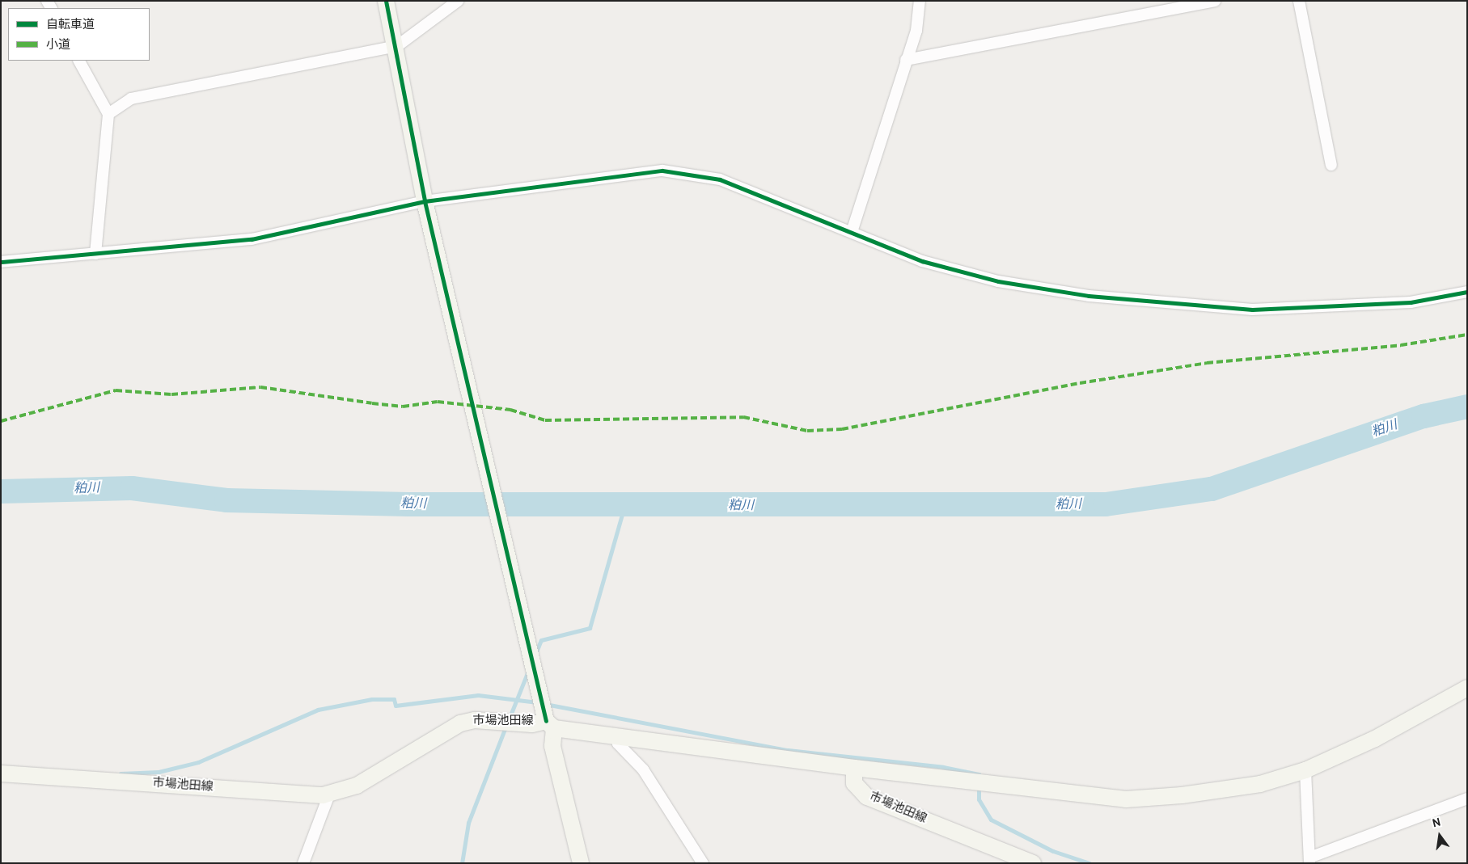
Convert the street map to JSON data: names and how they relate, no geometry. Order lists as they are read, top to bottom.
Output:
{
  "streets": {
    "street": ["市場池田線"]
  },
  "water": ["粕川"],
  "legend": ["自転車道", "小道"],
  "north": "top"
}
